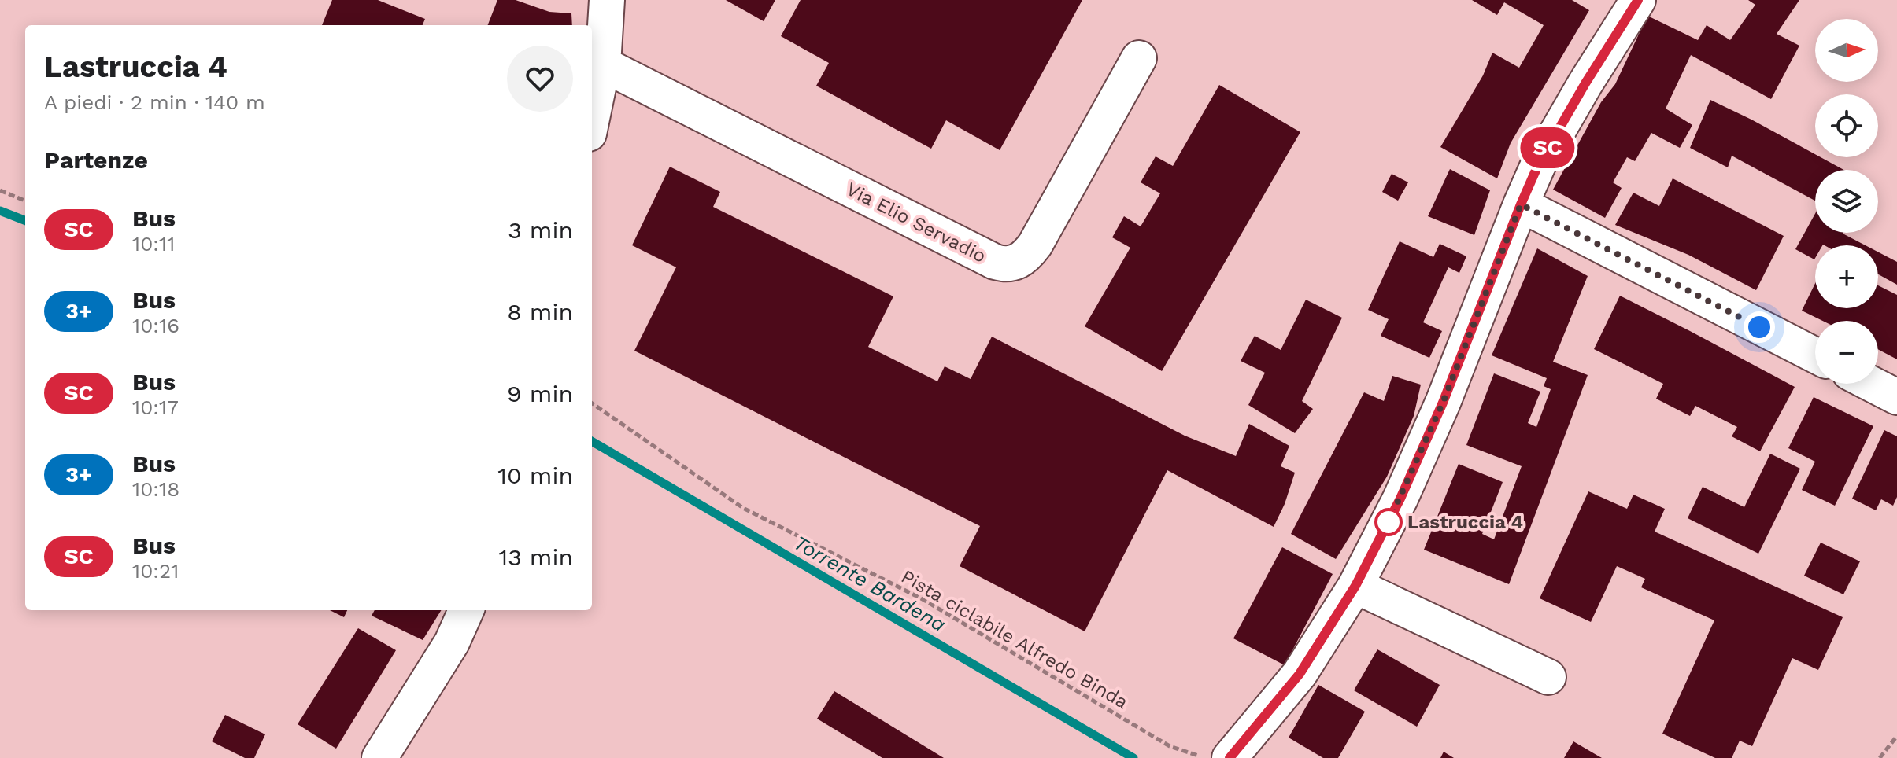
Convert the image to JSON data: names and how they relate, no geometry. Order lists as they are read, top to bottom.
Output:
{
  "streets": {
    "street": ["Via Elio Servadio"],
    "path": ["Pista ciclabile Alfredo Binda"]
  },
  "water": ["Torrente Bardena"],
  "places": ["Lastruccia 4"],
  "lines": ["bus line SC"],
  "north": "right",
  "page": {
    "on_map": "SC",
    "map_buttons": ["+", "−"],
    "heading": [
      ["Lastruccia 4", "A piedi · 2 min · 140 m"],
      "Partenze"
    ],
    "list": [
      {
        "mark": "SC",
        "name": "Bus",
        "note": "10:11",
        "value": "3 min"
      },
      {
        "mark": "3+",
        "name": "Bus",
        "note": "10:16",
        "value": "8 min"
      },
      {
        "mark": "SC",
        "name": "Bus",
        "note": "10:17",
        "value": "9 min"
      },
      {
        "mark": "3+",
        "name": "Bus",
        "note": "10:18",
        "value": "10 min"
      },
      {
        "mark": "SC",
        "name": "Bus",
        "note": "10:21",
        "value": "13 min"
      }
    ]
  }
}
